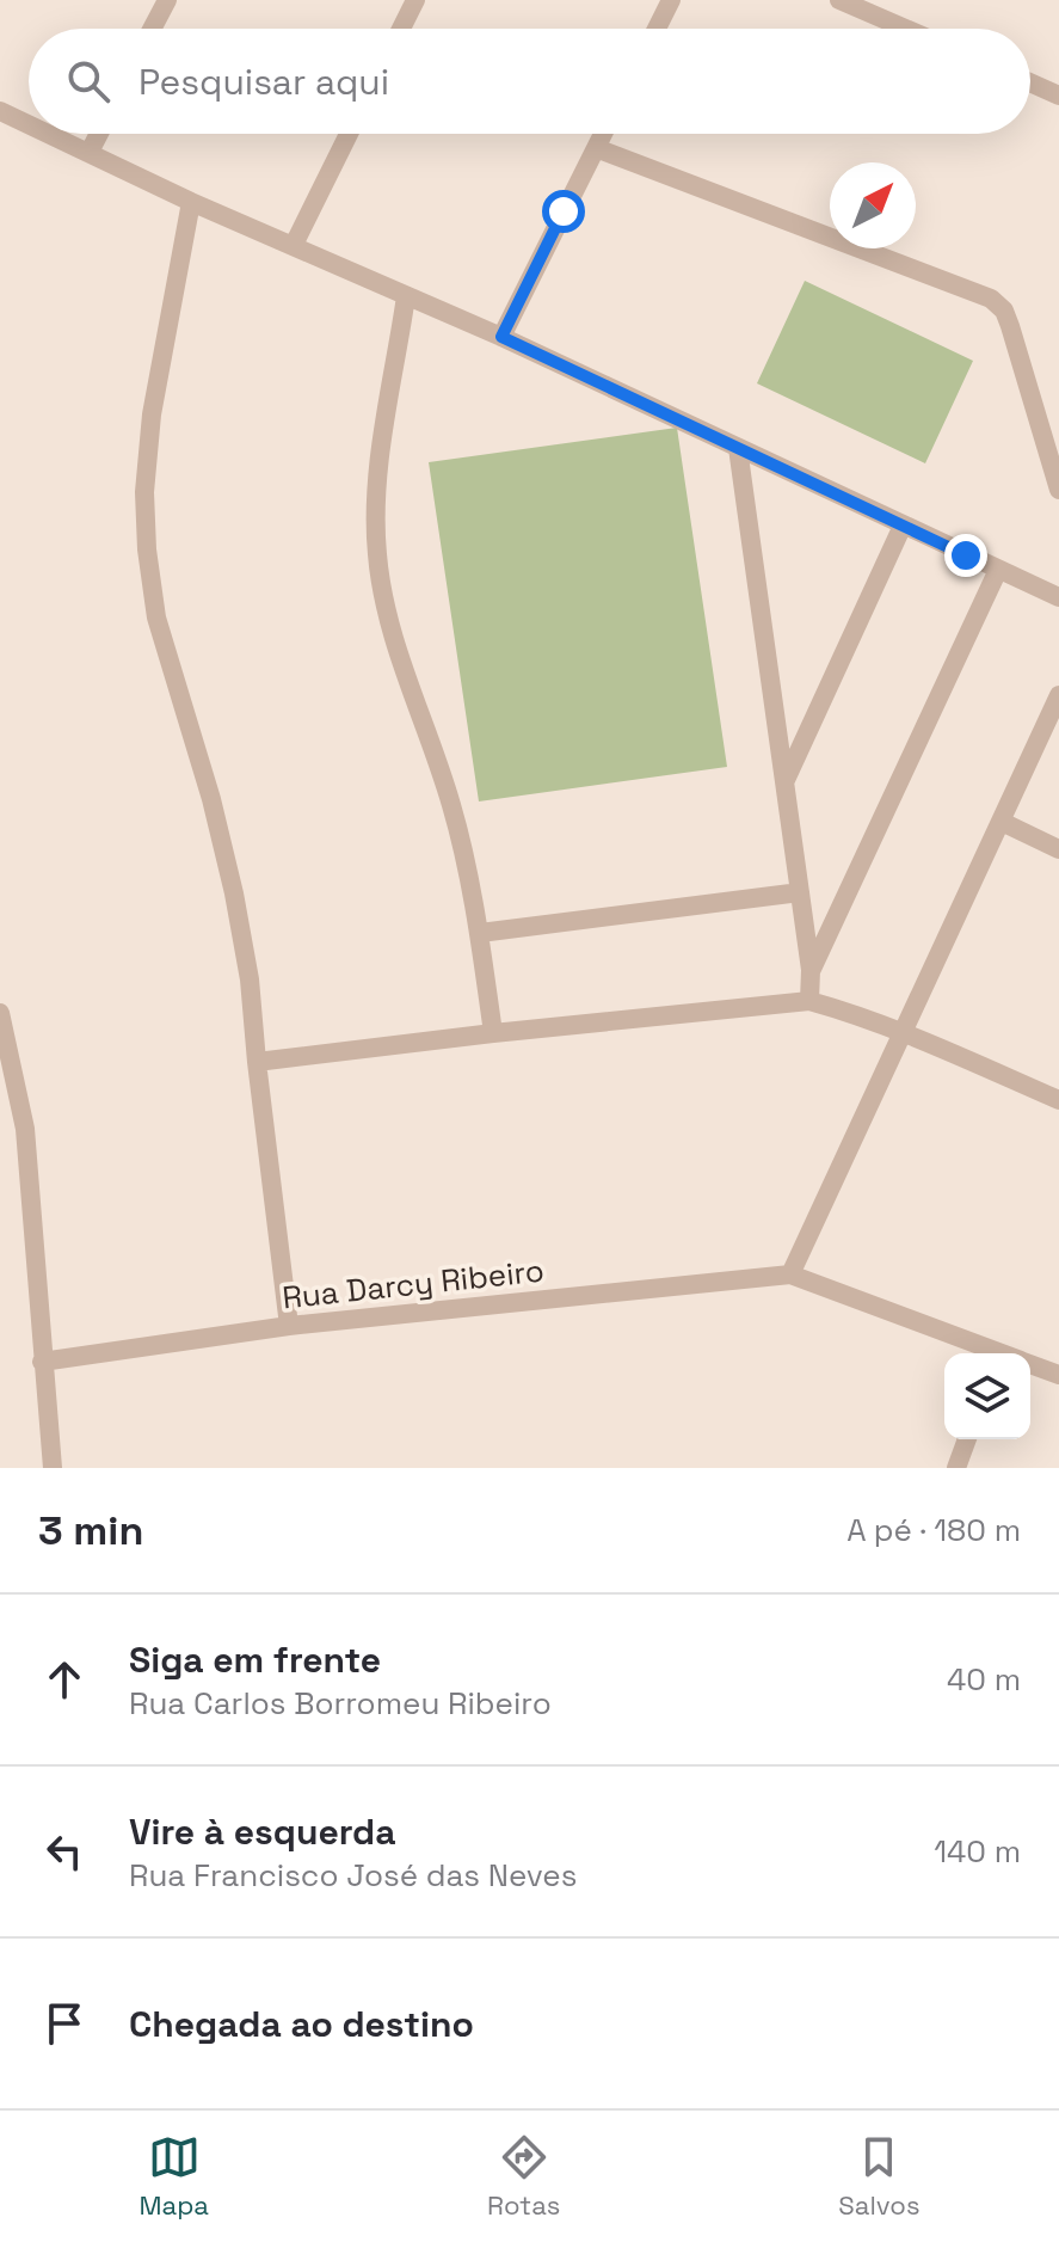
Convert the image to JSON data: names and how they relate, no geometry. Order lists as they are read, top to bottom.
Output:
{
  "streets": {
    "street": ["Rua Darcy Ribeiro"]
  },
  "north": "top right",
  "page": {
    "search": "Pesquisar aqui",
    "heading": ["3 min", "A pé · 180 m"],
    "list": [
      ["Siga em frente", "Rua Carlos Borromeu Ribeiro", "40 m"],
      ["Vire à esquerda", "Rua Francisco José das Neves", "140 m"],
      "Chegada ao destino"
    ],
    "nav": ["Mapa", "Rotas", "Salvos"]
  }
}
